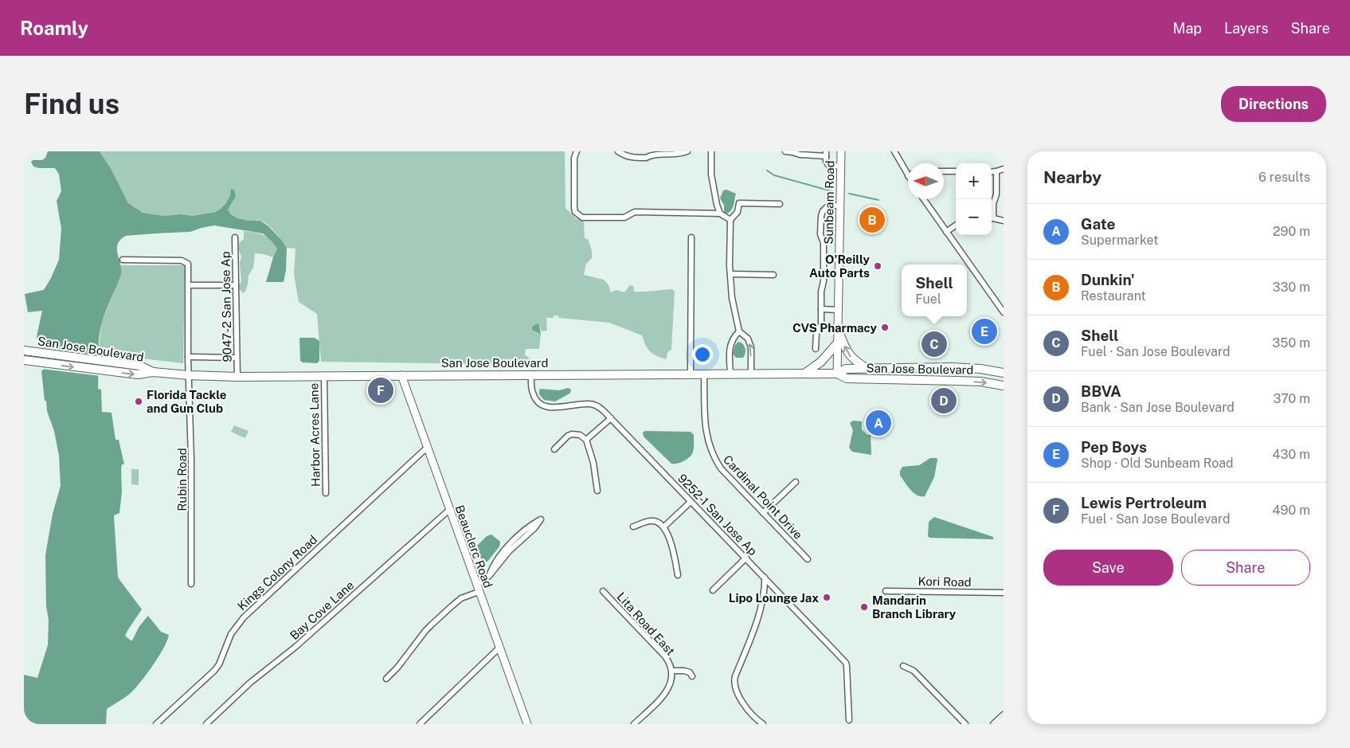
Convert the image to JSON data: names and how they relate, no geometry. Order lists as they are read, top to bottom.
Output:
{
  "streets": {
    "main road": ["San Jose Boulevard"],
    "street": [
      "Sunbeam Road",
      "9047-2 San Jose Ap",
      "Harbor Acres Lane",
      "Rubin Road",
      "Cardinal Point Drive",
      "9252-1 San Jose Ap",
      "Beauclerc Road",
      "Kings Colony Road",
      "Kori Road",
      "Bay Cove Lane",
      "Lita Road East"
    ]
  },
  "crossings": [
    ["Sunbeam Road", "San Jose Boulevard"],
    ["9047-2 San Jose Ap", "San Jose Boulevard"],
    ["San Jose Boulevard", "Harbor Acres Lane"],
    ["San Jose Boulevard", "Rubin Road"],
    ["San Jose Boulevard", "Cardinal Point Drive"],
    ["San Jose Boulevard", "9252-1 San Jose Ap"],
    ["San Jose Boulevard", "Beauclerc Road"],
    ["Beauclerc Road", "Kings Colony Road"],
    ["Beauclerc Road", "Bay Cove Lane"]
  ],
  "places": [
    "O'Reilly Auto Parts",
    "CVS Pharmacy",
    "Florida Tackle and Gun Club",
    "Lipo Lounge Jax",
    "Mandarin Branch Library"
  ],
  "north": "left",
  "page": {
    "header": "Roamly",
    "nav": ["Map", "Layers", "Share"],
    "buttons": [
      "Directions",
      ["Save", "Share"]
    ],
    "title": "Find us",
    "heading": ["Nearby", "6 results"],
    "map_buttons": ["+", "−"],
    "list": [
      {
        "mark": "A",
        "name": "Gate",
        "note": "Supermarket",
        "value": "290 m"
      },
      {
        "mark": "B",
        "name": "Dunkin'",
        "note": "Restaurant",
        "value": "330 m"
      },
      {
        "mark": "C",
        "name": "Shell",
        "note": "Fuel · San Jose Boulevard",
        "value": "350 m"
      },
      {
        "mark": "D",
        "name": "BBVA",
        "note": "Bank · San Jose Boulevard",
        "value": "370 m"
      },
      {
        "mark": "E",
        "name": "Pep Boys",
        "note": "Shop · Old Sunbeam Road",
        "value": "430 m"
      },
      {
        "mark": "F",
        "name": "Lewis Pertroleum",
        "note": "Fuel · San Jose Boulevard",
        "value": "490 m"
      }
    ],
    "pins": [
      "B",
      "E",
      "C",
      "F",
      "D",
      "A"
    ],
    "popup": ["Shell", "Fuel"]
  }
}
